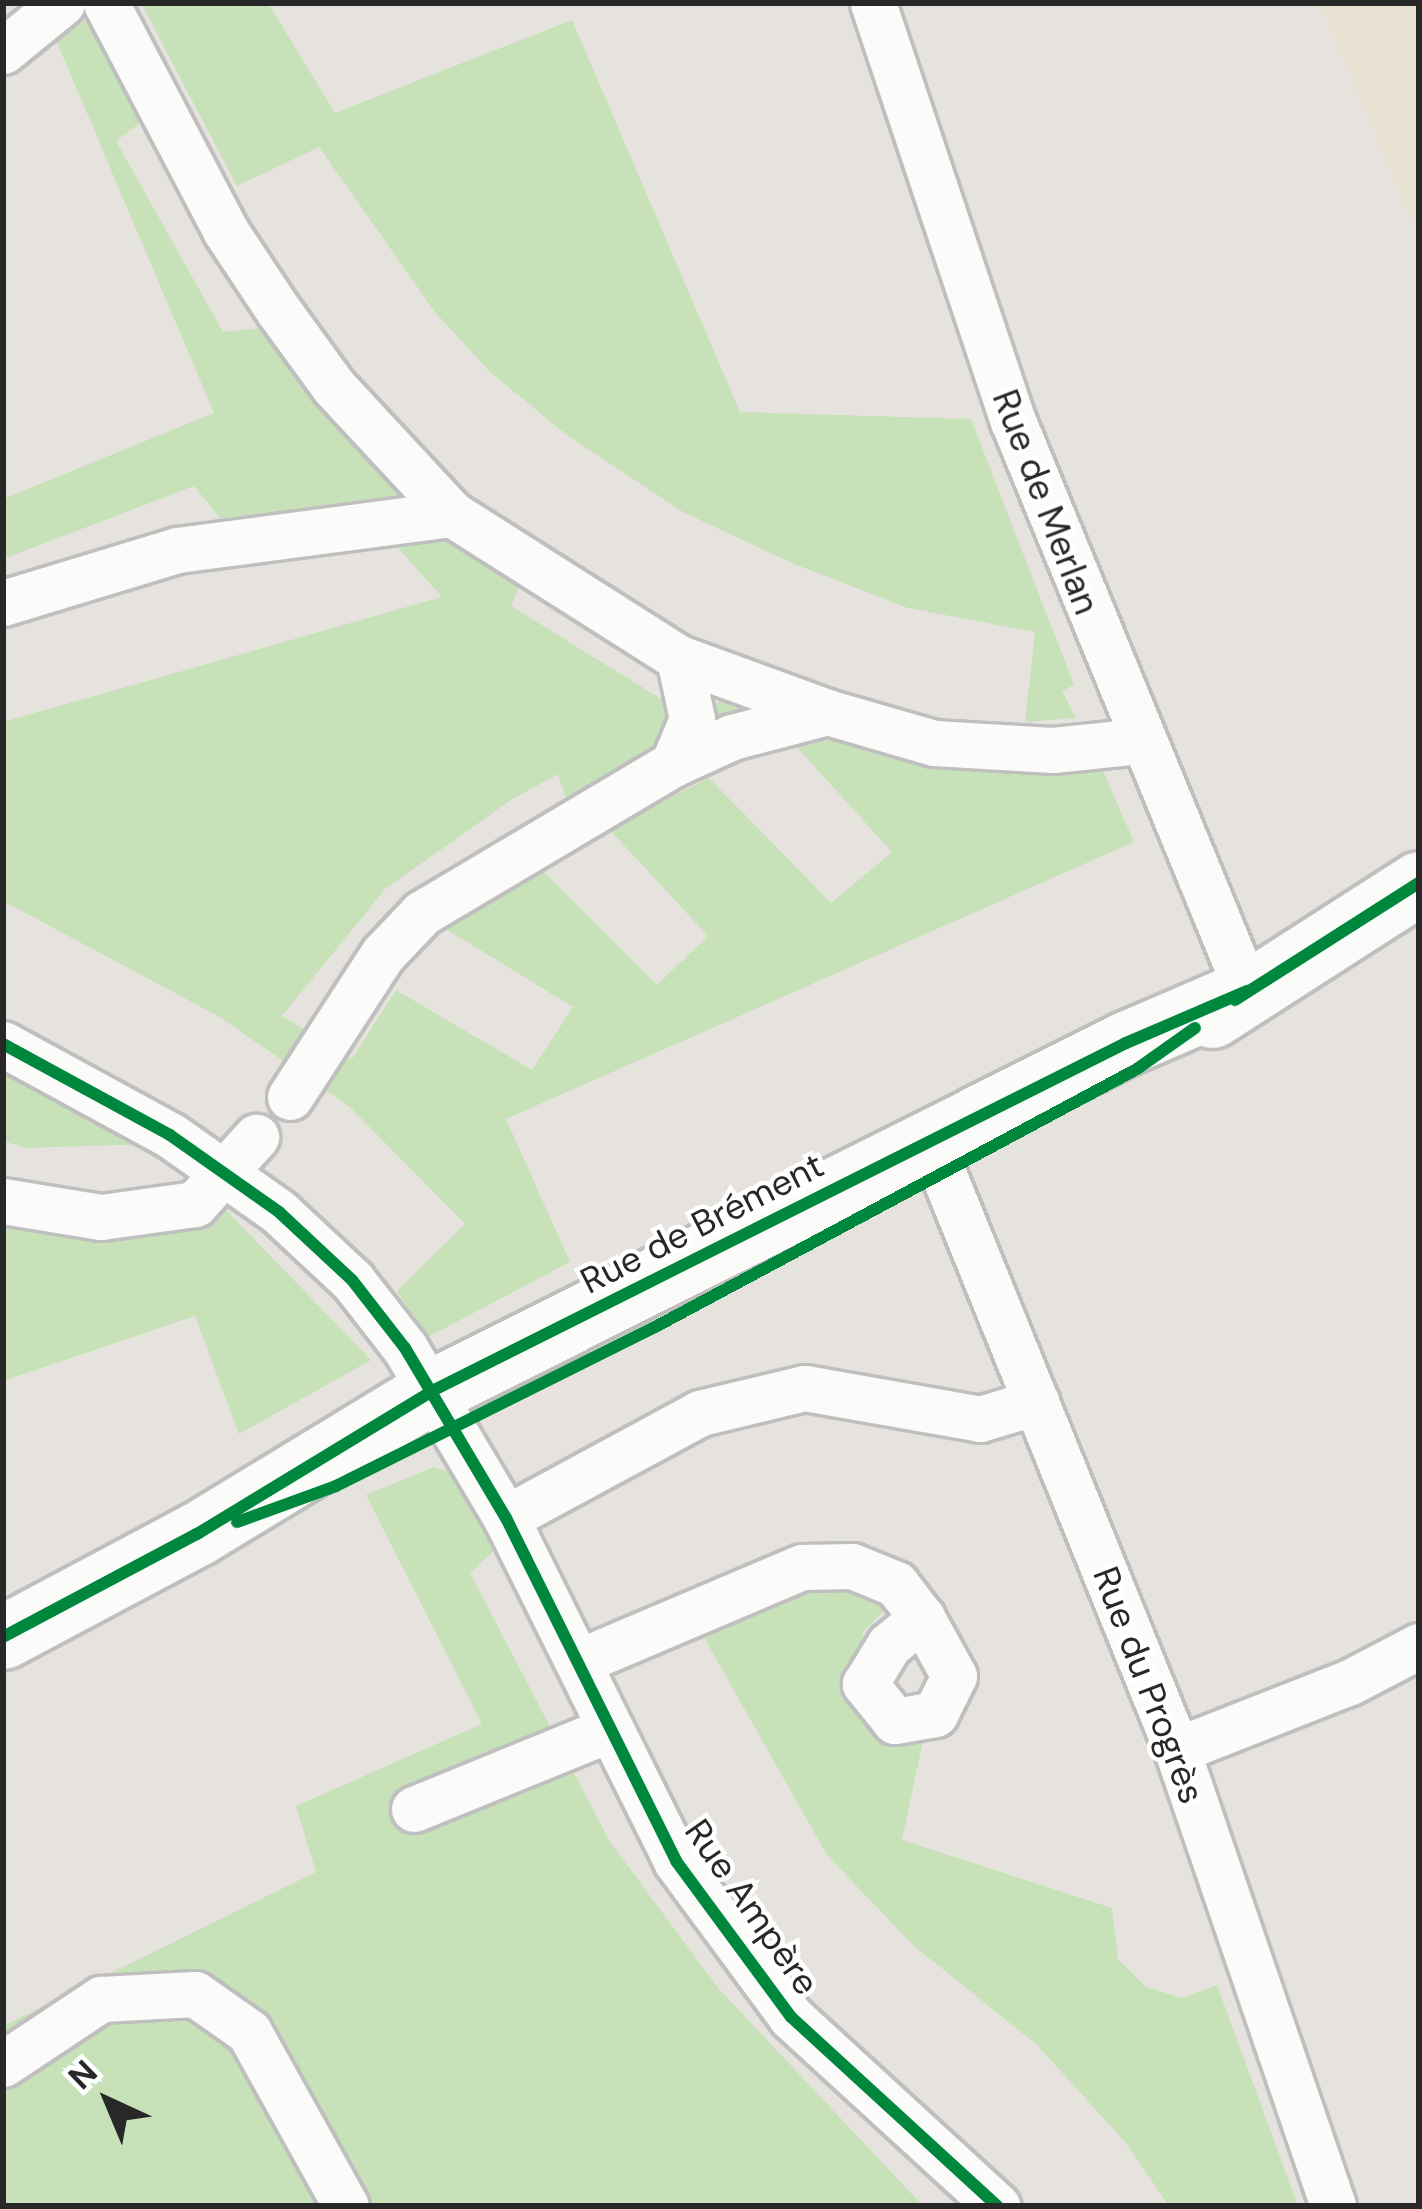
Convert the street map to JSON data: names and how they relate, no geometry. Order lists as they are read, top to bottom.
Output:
{
  "streets": {
    "main road": ["Rue de Brément"],
    "street": ["Rue de Merlan", "Rue du Progrès", "Rue Ampère"]
  },
  "crossings": [
    ["Rue de Merlan", "Rue de Brément"],
    ["Rue de Brément", "Rue du Progrès"],
    ["Rue de Brément", "Rue Ampère"]
  ],
  "north": "top left"
}
